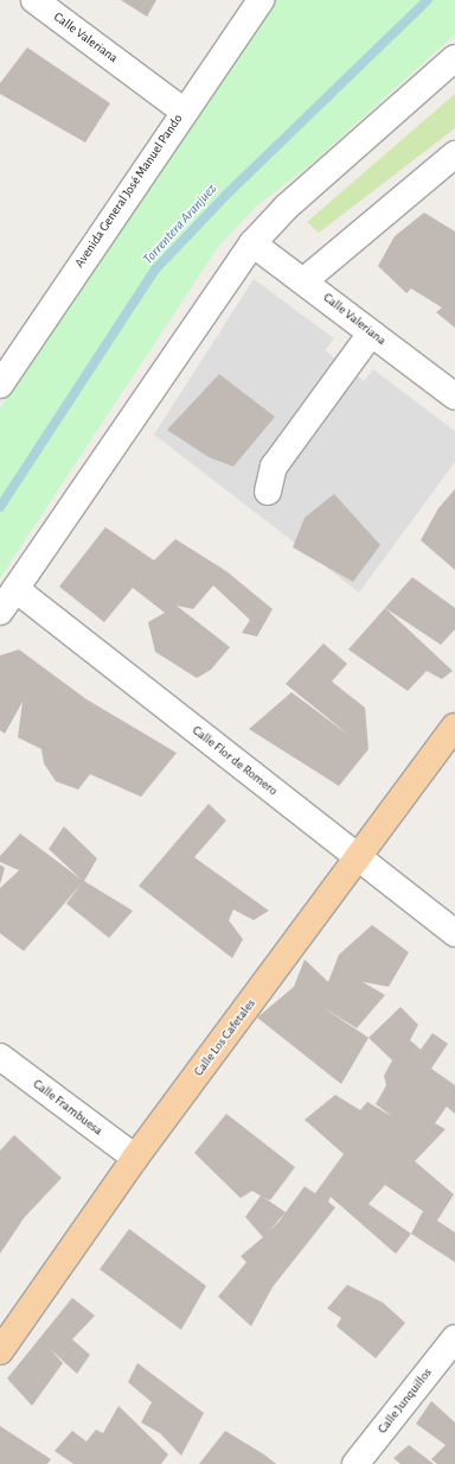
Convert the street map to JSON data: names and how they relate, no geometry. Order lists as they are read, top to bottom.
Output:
{
  "streets": {
    "main road": ["Calle Los Cafetales"],
    "street": [
      "Calle Valeriana",
      "Avenida General José Manuel Pando",
      "Calle Flor de Romero",
      "Calle Frambuesa",
      "Calle Junquillos"
    ]
  },
  "crossings": [
    ["Calle Valeriana", "Avenida General José Manuel Pando"],
    ["Calle Flor de Romero", "Calle Los Cafetales"],
    ["Calle Los Cafetales", "Calle Frambuesa"]
  ],
  "water": ["Torrentera Aranjuez"]
}
